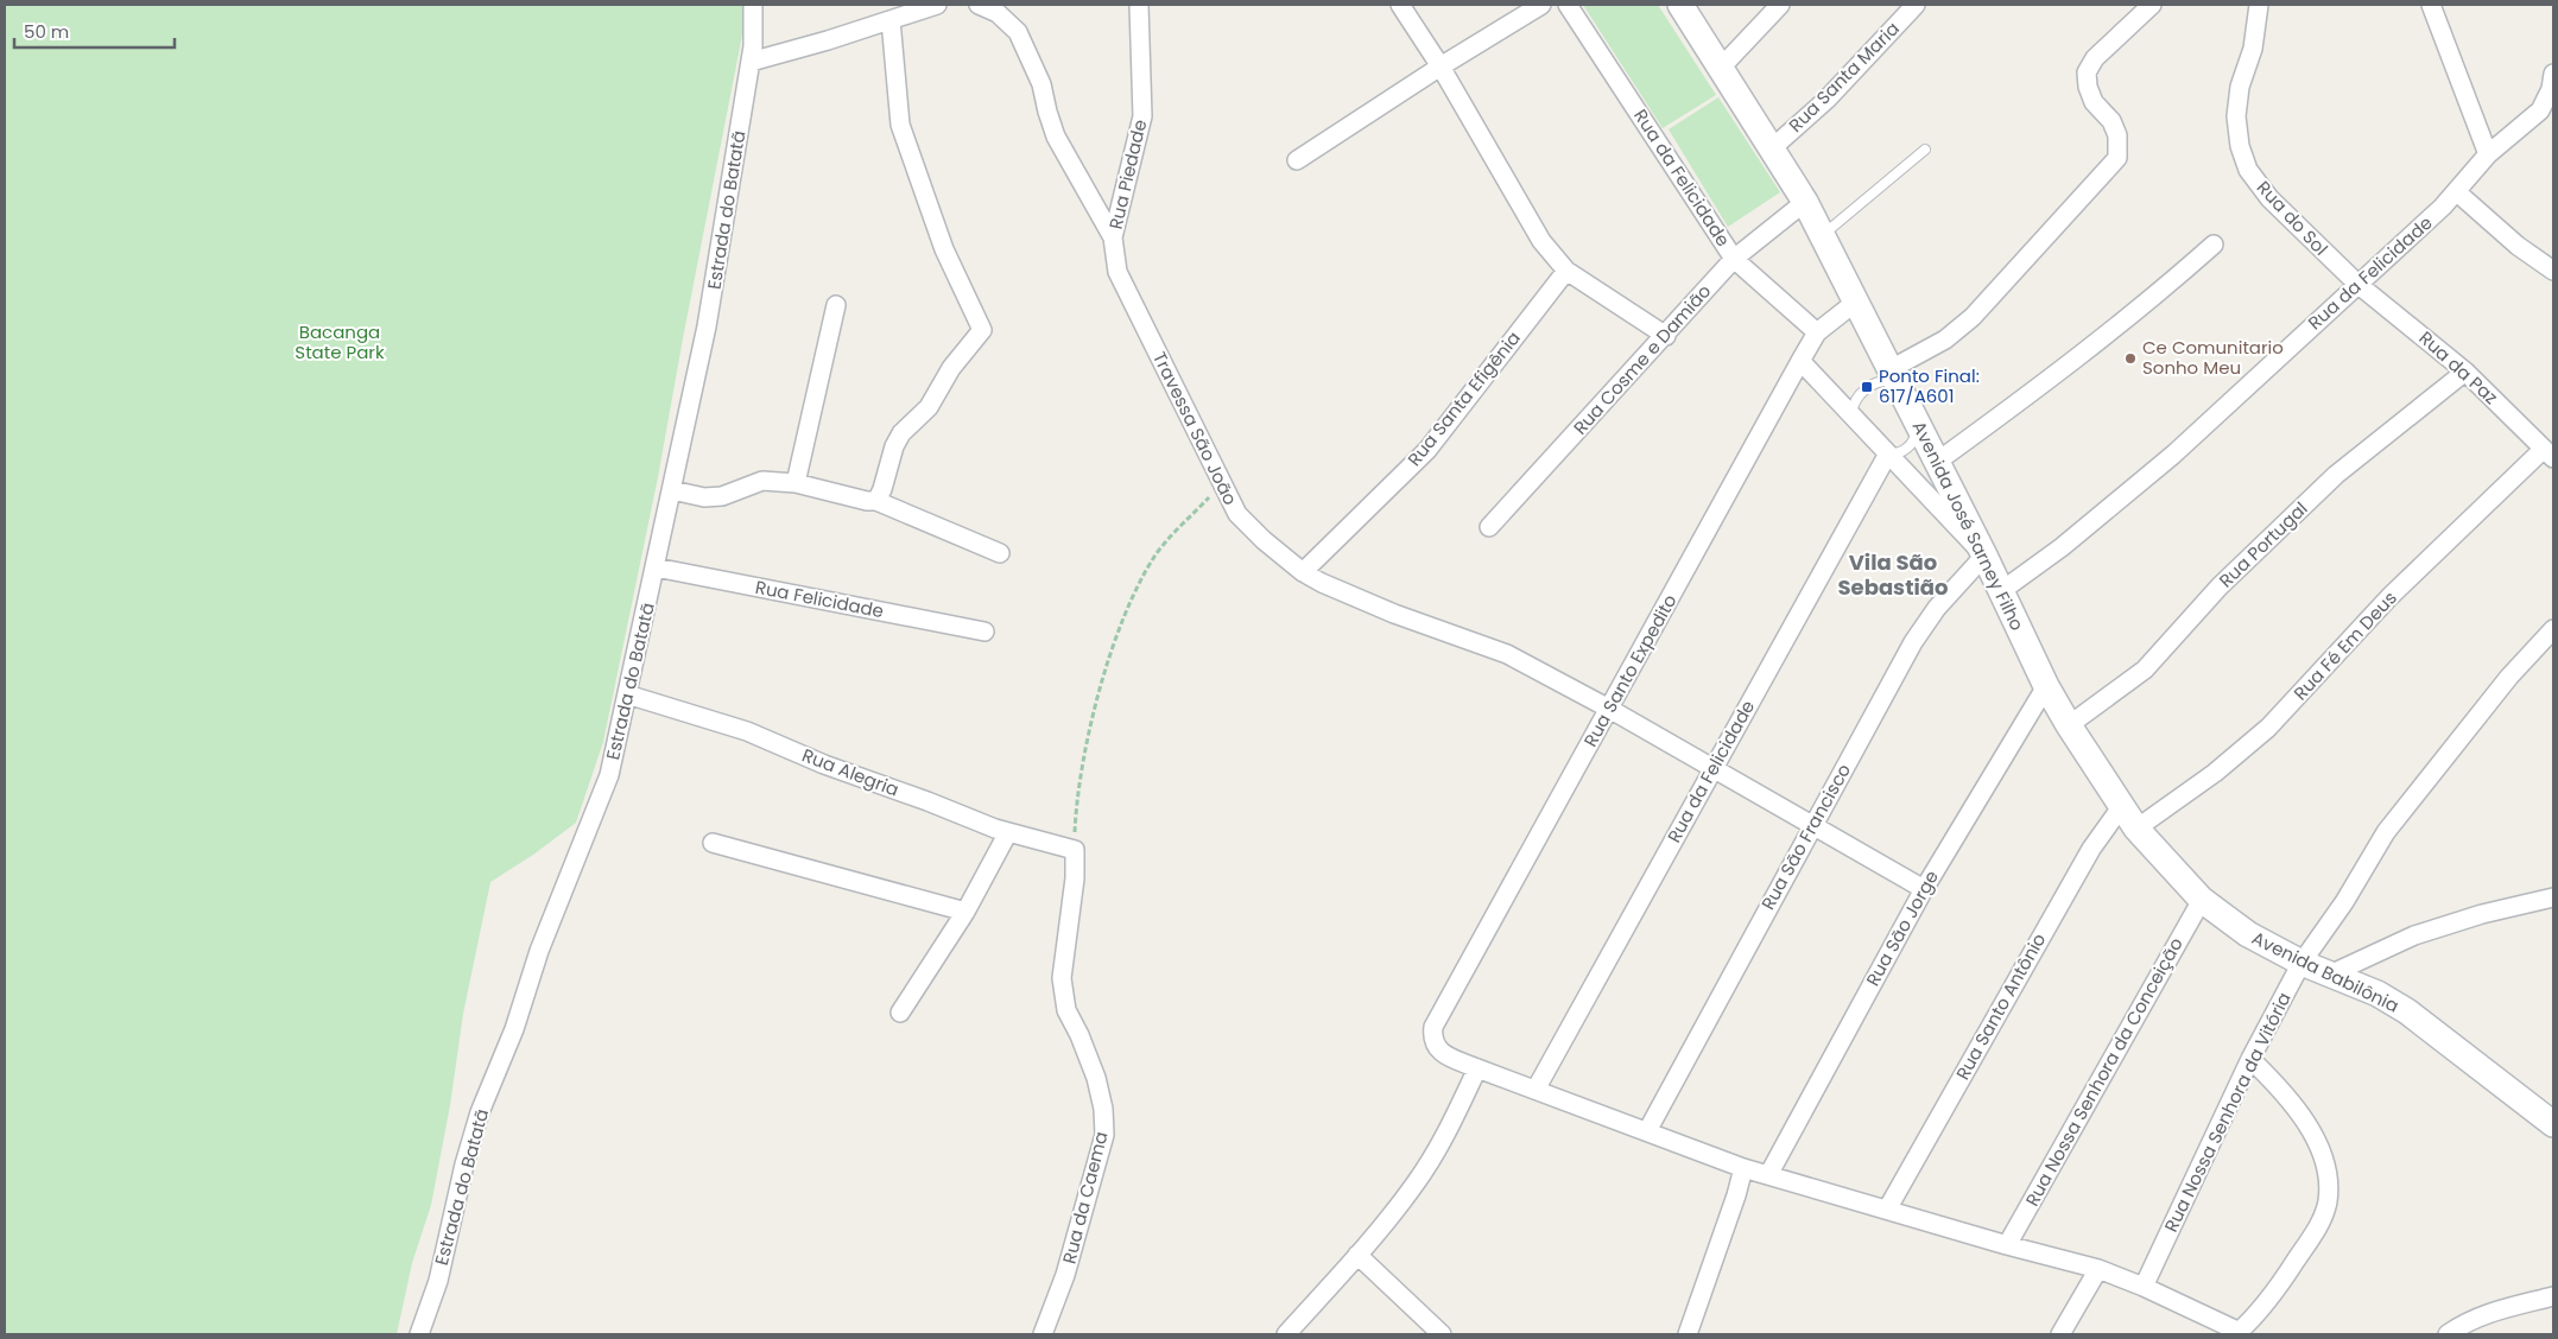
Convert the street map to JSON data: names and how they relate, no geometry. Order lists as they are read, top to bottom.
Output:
{
  "streets": {
    "main road": ["Avenida José Sarney Filho", "Avenida Babilônia"],
    "street": [
      "Rua Santa Maria",
      "Rua Piedade",
      "Rua da Felicidade",
      "Estrada do Batatã",
      "Rua do Sol",
      "Rua Cosme e Damião",
      "Rua da Paz",
      "Rua Santa Efigênia",
      "Travessa São João",
      "Rua Portugal",
      "Rua Felicidade",
      "Rua Fé Em Deus",
      "Rua Santo Expedito",
      "Rua Alegria",
      "Rua São Francisco",
      "Rua São Jorge",
      "Rua Santo Antônio",
      "Rua Nossa Senhora da Conceição",
      "Rua Nossa Senhora da Vitória",
      "Rua da Caema"
    ]
  },
  "crossings": [
    ["Rua Santa Maria", "Avenida José Sarney Filho"],
    ["Rua Piedade", "Travessa São João"],
    ["Rua da Felicidade", "Rua do Sol"],
    ["Rua da Felicidade", "Rua Cosme e Damião"],
    ["Rua da Felicidade", "Rua da Paz"],
    ["Rua da Felicidade", "Avenida José Sarney Filho"],
    ["Rua da Felicidade", "Rua Santo Expedito"],
    ["Estrada do Batatã", "Rua Felicidade"],
    ["Estrada do Batatã", "Rua Alegria"],
    ["Rua do Sol", "Rua da Paz"],
    ["Rua Cosme e Damião", "Avenida José Sarney Filho"],
    ["Rua da Paz", "Rua Portugal"],
    ["Rua da Paz", "Rua Fé Em Deus"],
    ["Rua Santa Efigênia", "Travessa São João"],
    ["Travessa São João", "Rua Santo Expedito"],
    ["Avenida José Sarney Filho", "Rua Portugal"],
    ["Avenida José Sarney Filho", "Rua Fé Em Deus"],
    ["Avenida José Sarney Filho", "Rua Santo Expedito"],
    ["Avenida José Sarney Filho", "Rua São Francisco"],
    ["Avenida José Sarney Filho", "Rua São Jorge"],
    ["Avenida José Sarney Filho", "Avenida Babilônia"],
    ["Avenida José Sarney Filho", "Rua Santo Antônio"],
    ["Rua Fé Em Deus", "Avenida Babilônia"],
    ["Rua Alegria", "Rua da Caema"],
    ["Avenida Babilônia", "Rua Nossa Senhora da Conceição"],
    ["Avenida Babilônia", "Rua Nossa Senhora da Vitória"]
  ],
  "districts": ["Vila São Sebastião"],
  "parks": ["Bacanga State Park"],
  "places": {
    "other": ["Ce Comunitario Sonho Meu"],
    "transit": ["Ponto Final: 617/A601"]
  },
  "scale_bar": "50 m"
}
